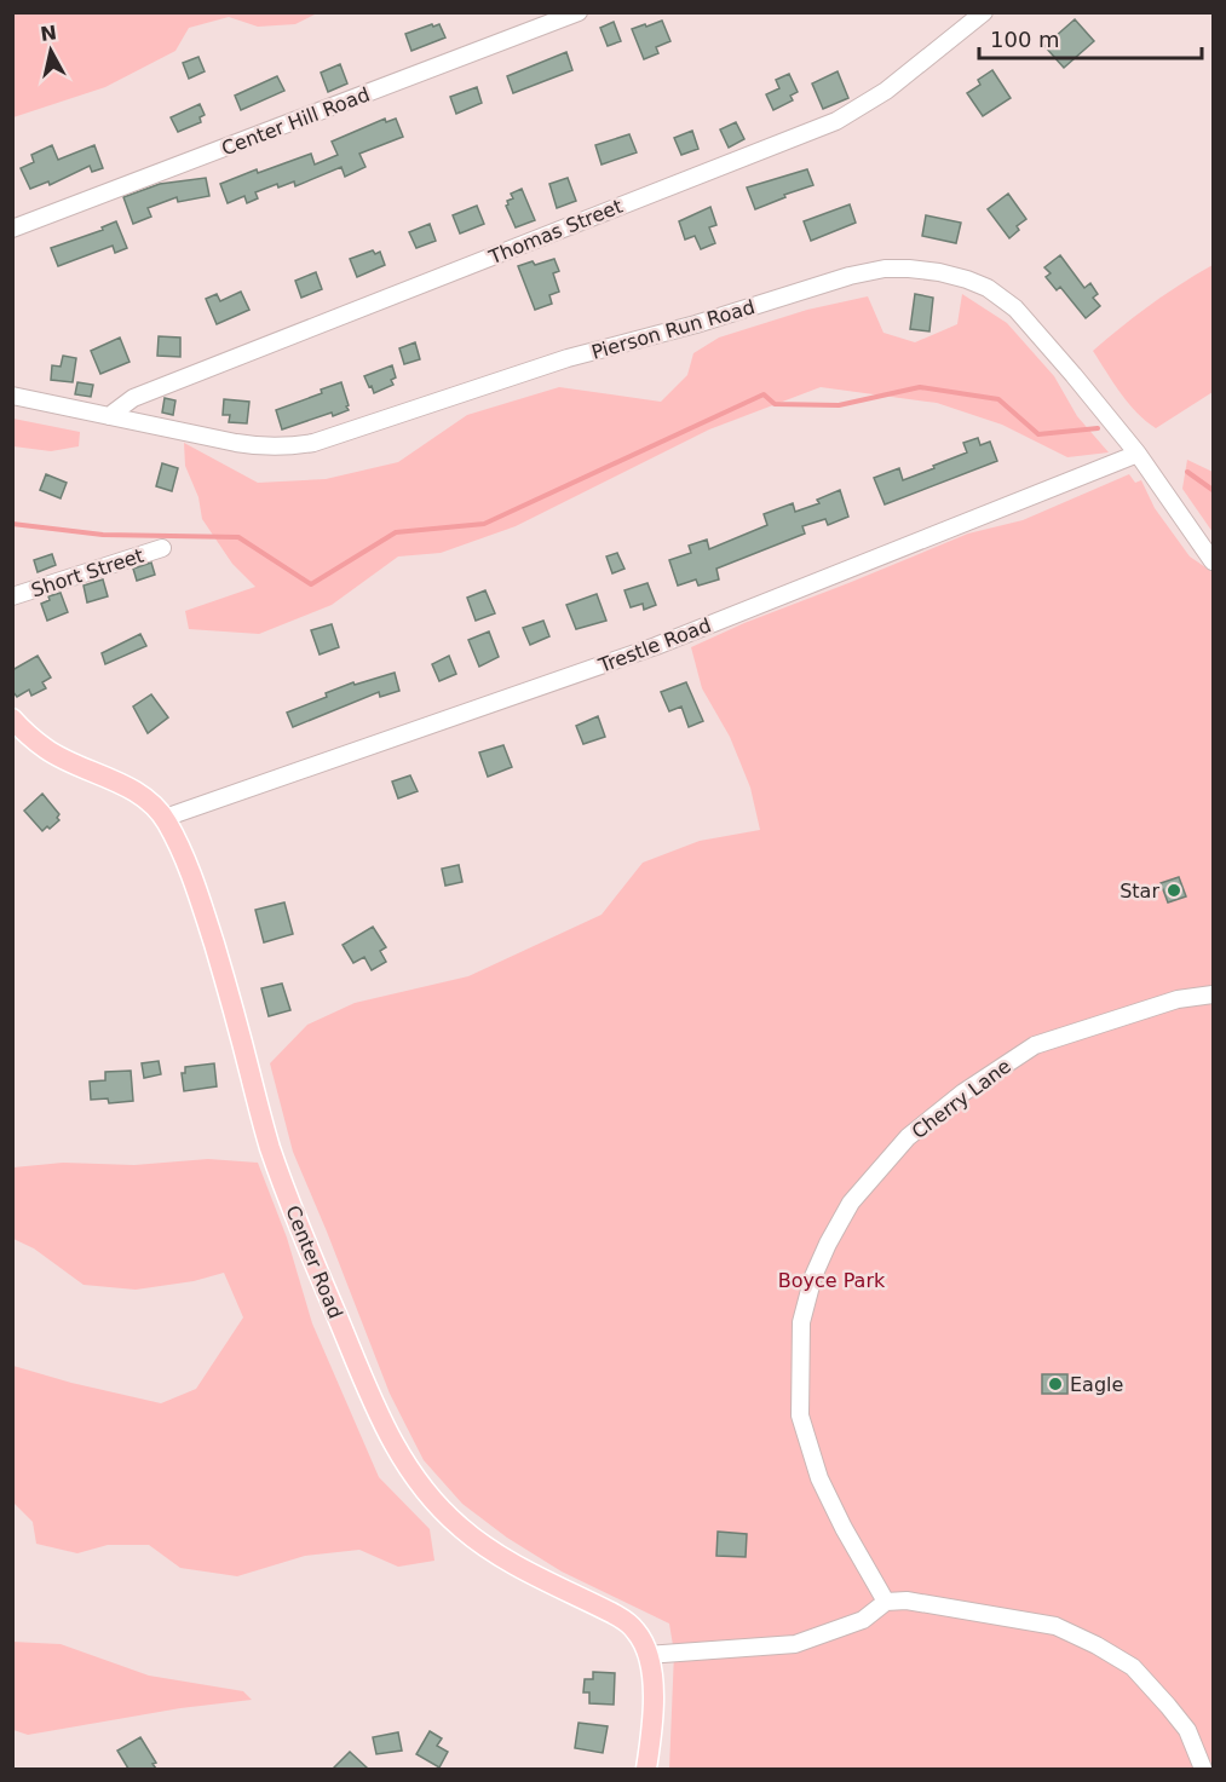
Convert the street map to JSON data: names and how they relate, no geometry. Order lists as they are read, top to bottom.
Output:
{
  "streets": {
    "main road": ["Center Road"],
    "street": [
      "Center Hill Road",
      "Thomas Street",
      "Pierson Run Road",
      "Short Street",
      "Trestle Road",
      "Cherry Lane"
    ]
  },
  "crossings": [
    ["Thomas Street", "Pierson Run Road"],
    ["Pierson Run Road", "Trestle Road"],
    ["Trestle Road", "Center Road"]
  ],
  "parks": ["Boyce Park"],
  "places": ["Star", "Eagle"],
  "scale_bar": "100 m",
  "north": "top"
}
